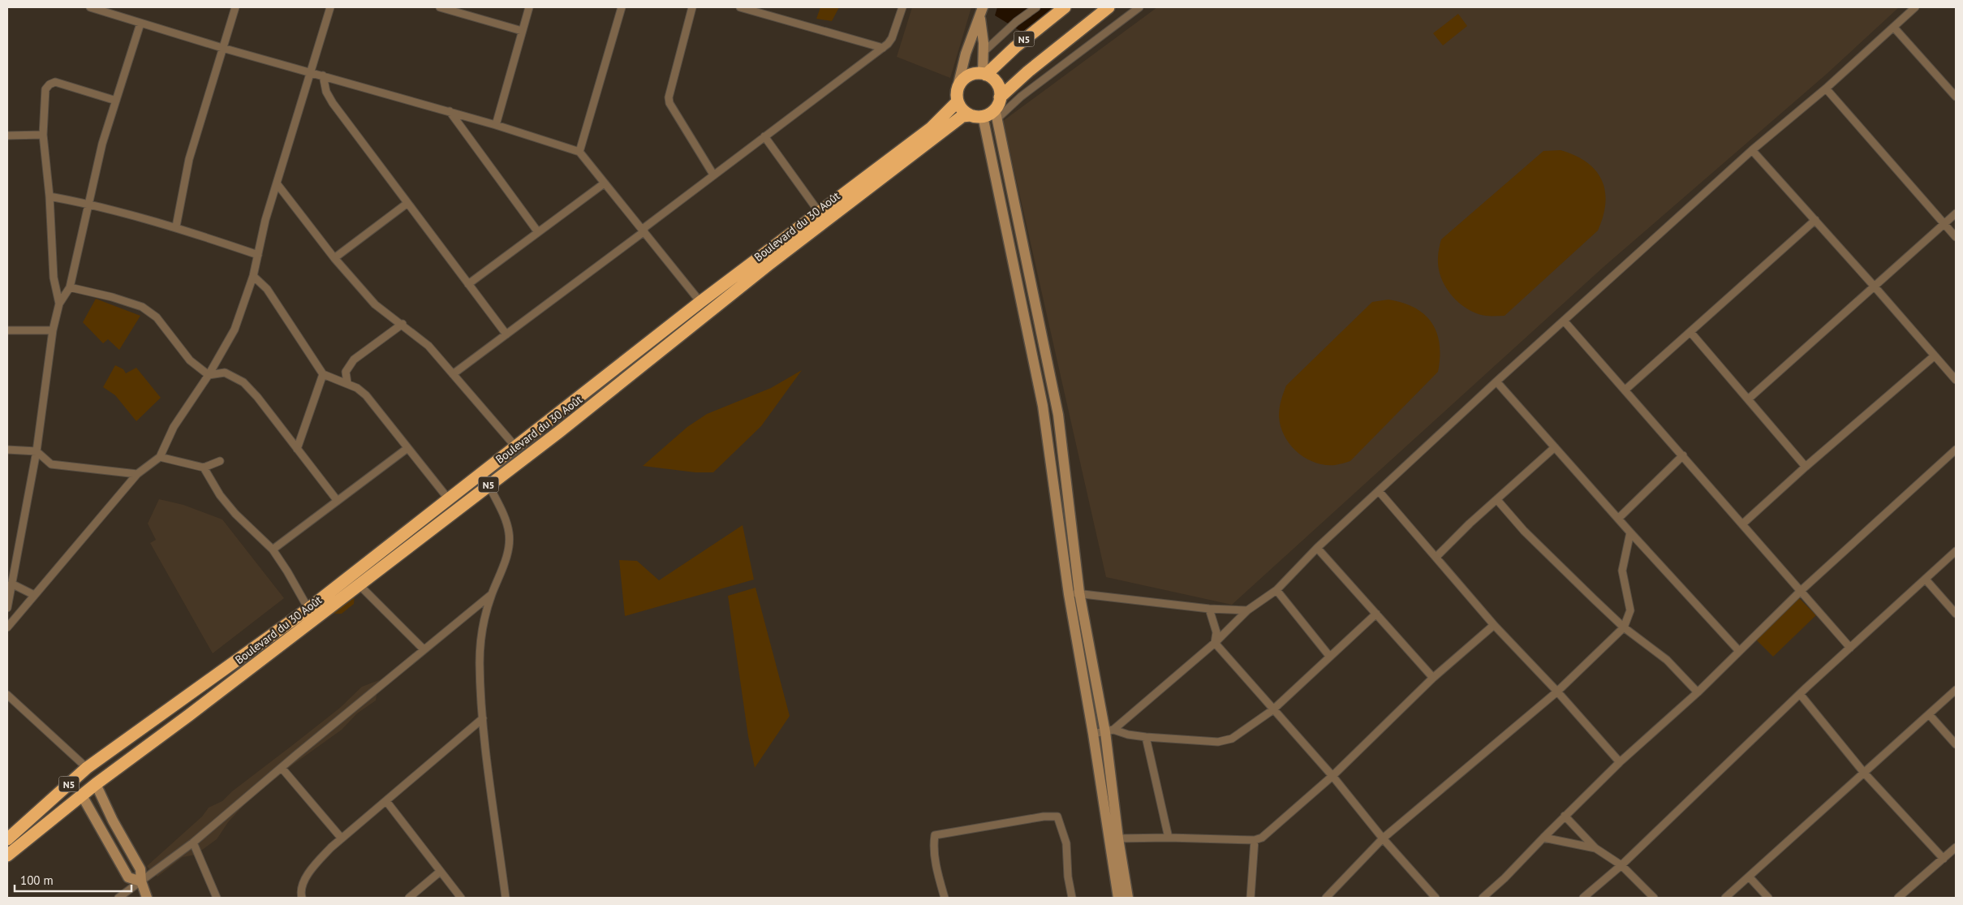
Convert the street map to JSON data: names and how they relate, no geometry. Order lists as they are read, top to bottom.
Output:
{
  "streets": {
    "highway": ["N5", "Boulevard du 30 Août"]
  },
  "crossings": [
    ["N5", "Boulevard du 30 Août"]
  ],
  "scale_bar": "100 m"
}
